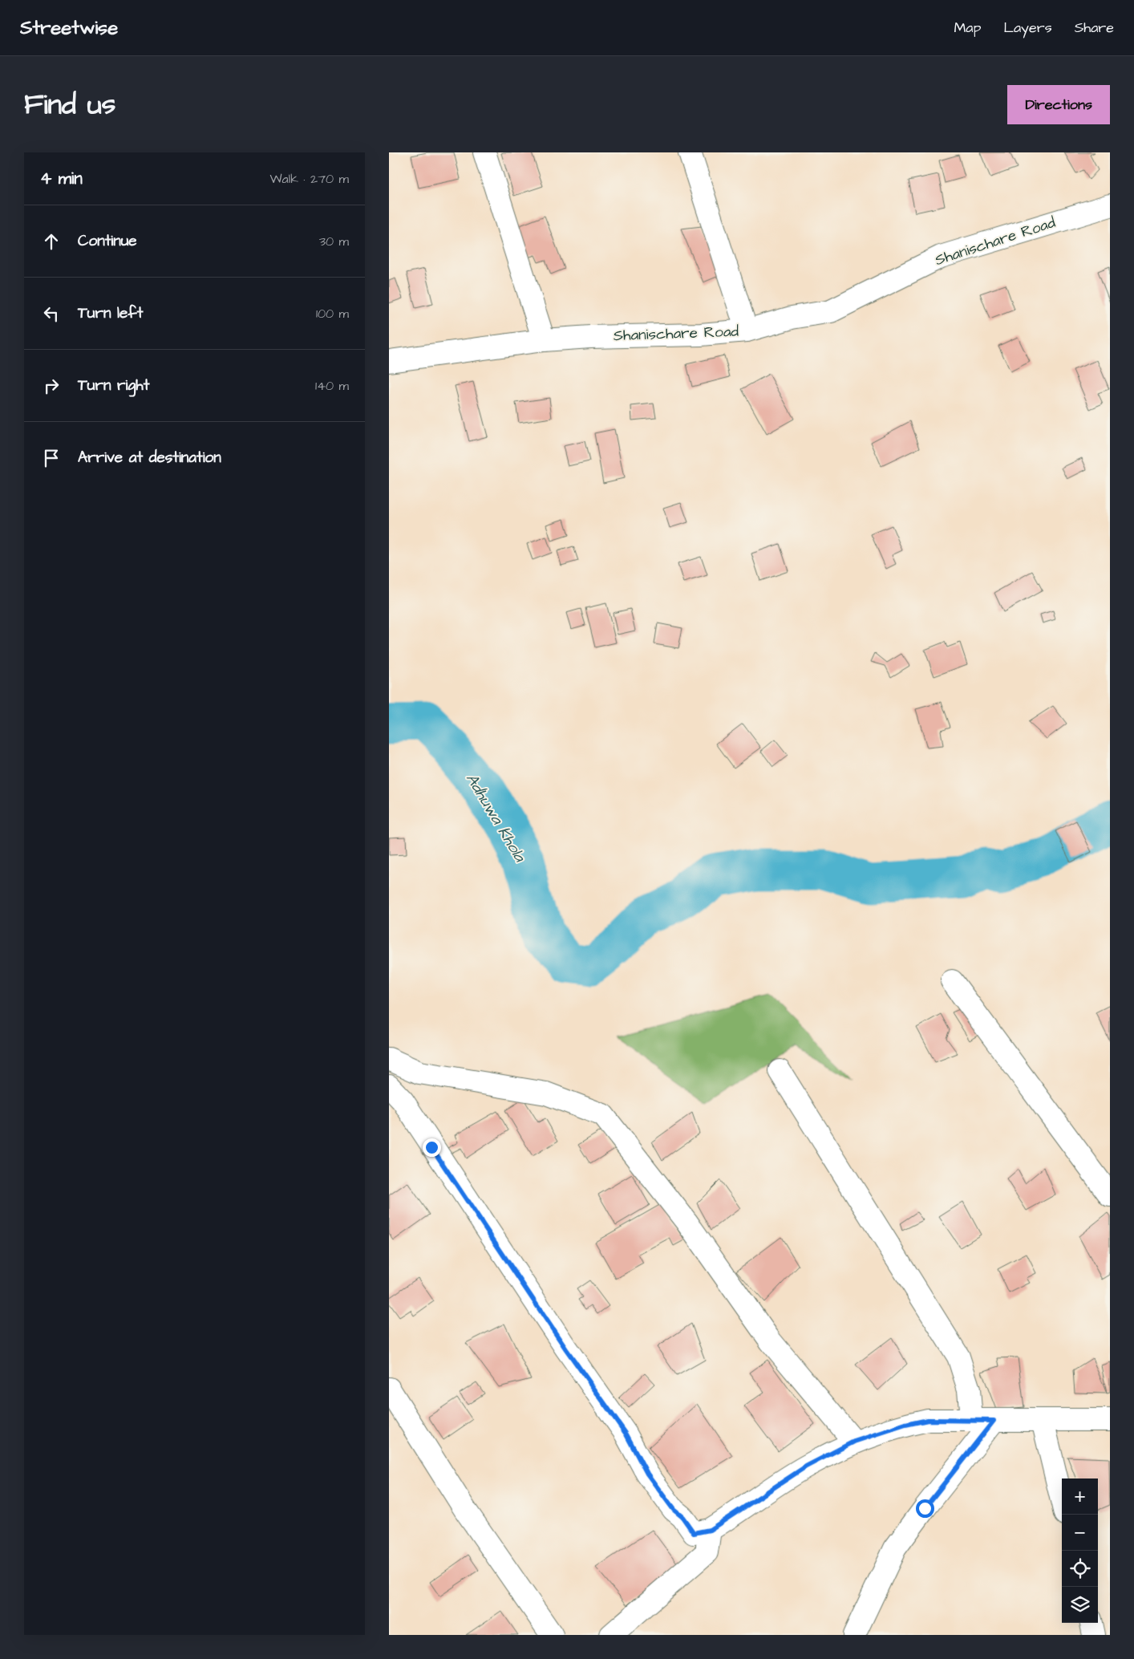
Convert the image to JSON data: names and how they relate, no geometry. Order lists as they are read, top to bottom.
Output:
{
  "streets": {
    "street": ["Shanischare Road"]
  },
  "water": ["Adhuwa Khola"],
  "page": {
    "header": "Streetwise",
    "nav": ["Map", "Layers", "Share"],
    "title": "Find us",
    "buttons": "Directions",
    "heading": ["4 min", "Walk · 270 m"],
    "list": [
      ["Continue", "30 m"],
      ["Turn left", "100 m"],
      ["Turn right", "140 m"],
      "Arrive at destination"
    ],
    "map_buttons": ["+", "−"]
  }
}
